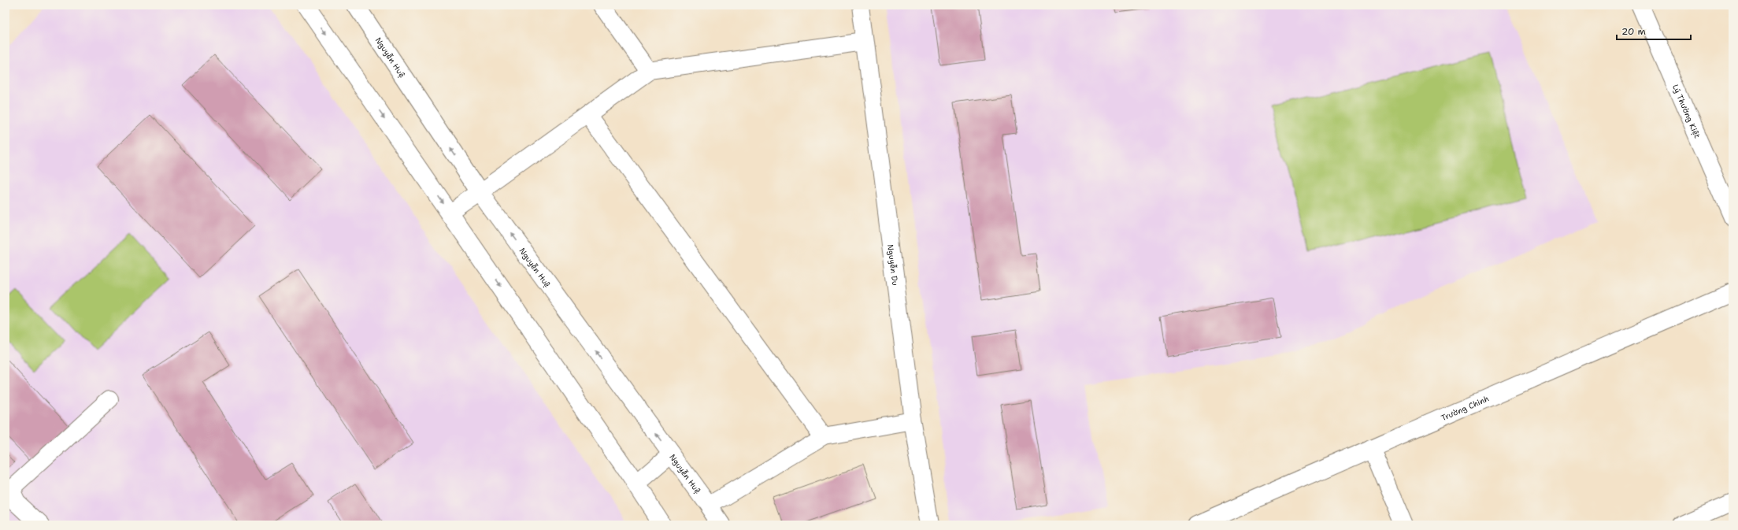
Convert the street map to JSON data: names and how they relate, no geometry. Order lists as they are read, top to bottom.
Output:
{
  "streets": {
    "street": [
      "Nguyễn Huệ",
      "Lý Thường Kiệt",
      "Nguyễn Du",
      "Trường Chinh"
    ]
  },
  "scale_bar": "20 m"
}
